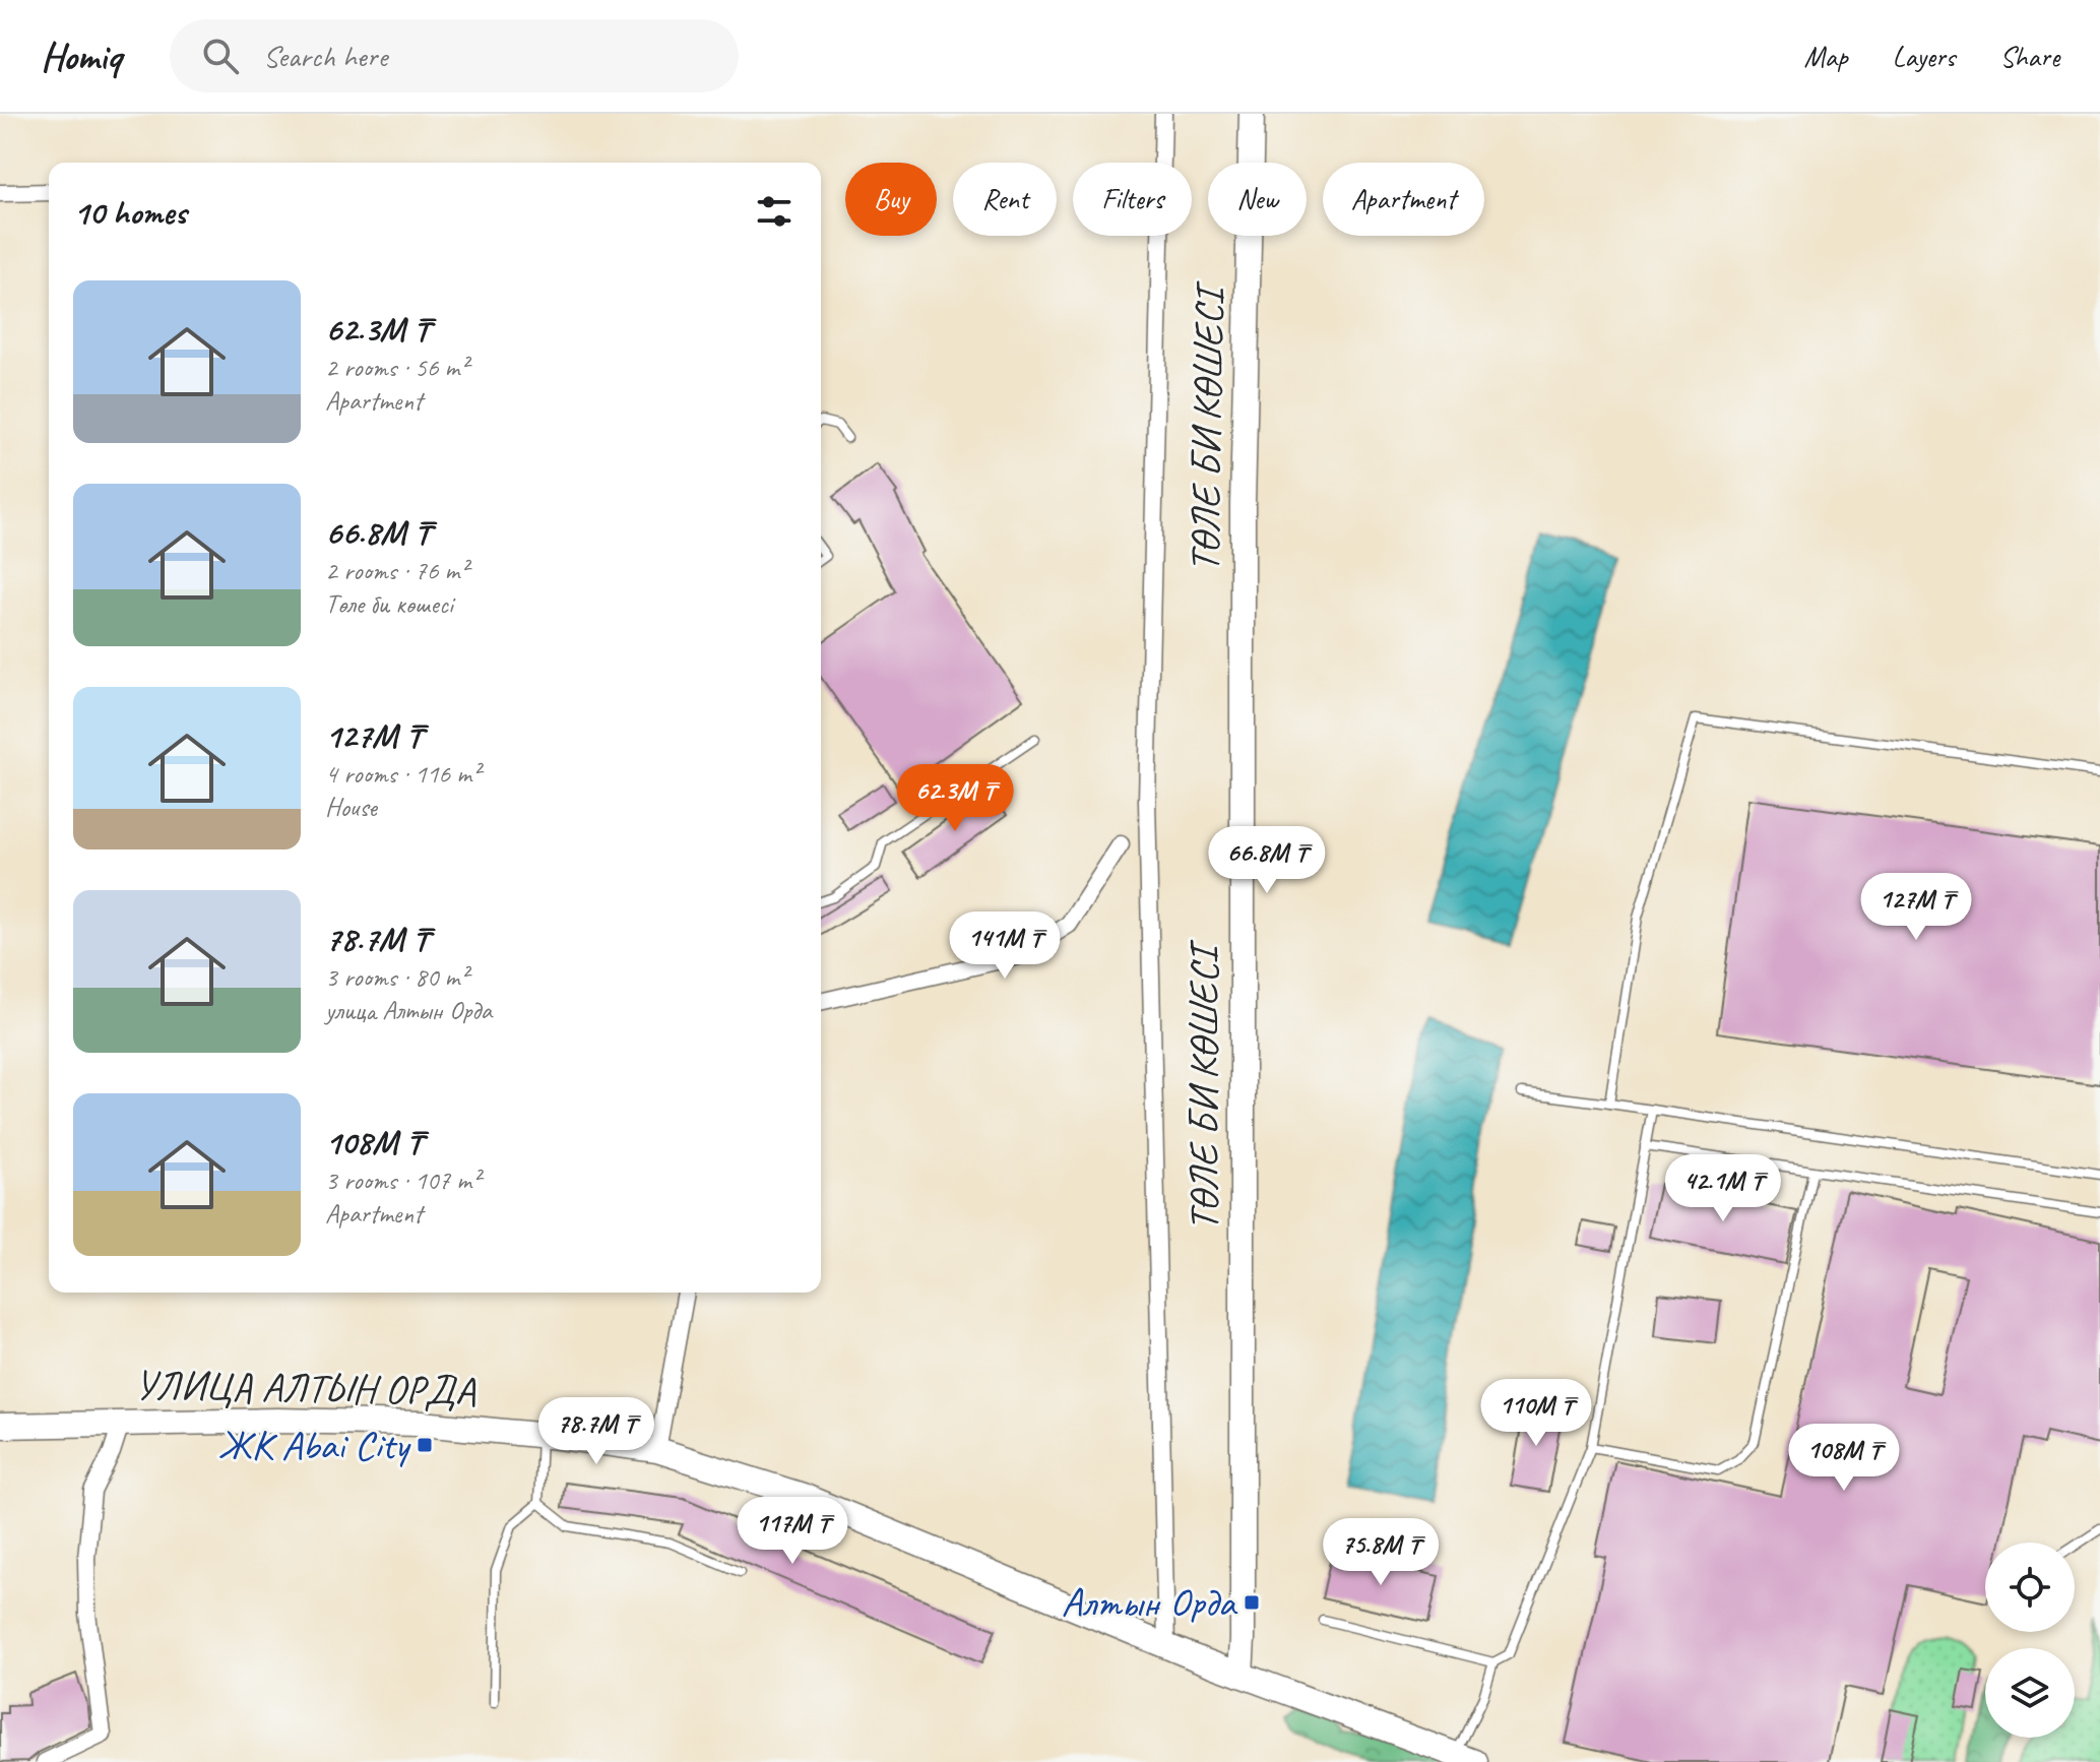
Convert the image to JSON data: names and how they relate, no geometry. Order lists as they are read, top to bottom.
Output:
{
  "streets": {
    "main road": ["ТӨЛЕ БИ КӨШЕСІ", "УЛИЦА АЛТЫН ОРДА"]
  },
  "crossings": [
    ["ТӨЛЕ БИ КӨШЕСІ", "УЛИЦА АЛТЫН ОРДА"]
  ],
  "places": {
    "transit": ["ЖК Abai City", "Алтын Орда"]
  },
  "page": {
    "header": "Homiq",
    "search": "Search here",
    "nav": ["Map", "Layers", "Share"],
    "chip": [
      "Buy",
      "Rent",
      "Filters",
      "New",
      "Apartment"
    ],
    "heading": "10 homes",
    "list": [
      {
        "name": "62.3M ₸",
        "note": "2 rooms · 56 m² · Apartment"
      },
      {
        "name": "66.8M ₸",
        "note": "2 rooms · 76 m² · Төле би көшесі"
      },
      {
        "name": "127M ₸",
        "note": "4 rooms · 116 m² · House"
      },
      {
        "name": "78.7M ₸",
        "note": "3 rooms · 80 m² · улица Алтын Орда"
      },
      {
        "name": "108M ₸",
        "note": "3 rooms · 107 m² · Apartment"
      }
    ],
    "price": [
      "62.3M ₸",
      "66.8M ₸",
      "127M ₸",
      "141M ₸",
      "42.1M ₸",
      "110M ₸",
      "78.7M ₸",
      "108M ₸",
      "117M ₸",
      "75.8M ₸"
    ]
  }
}
